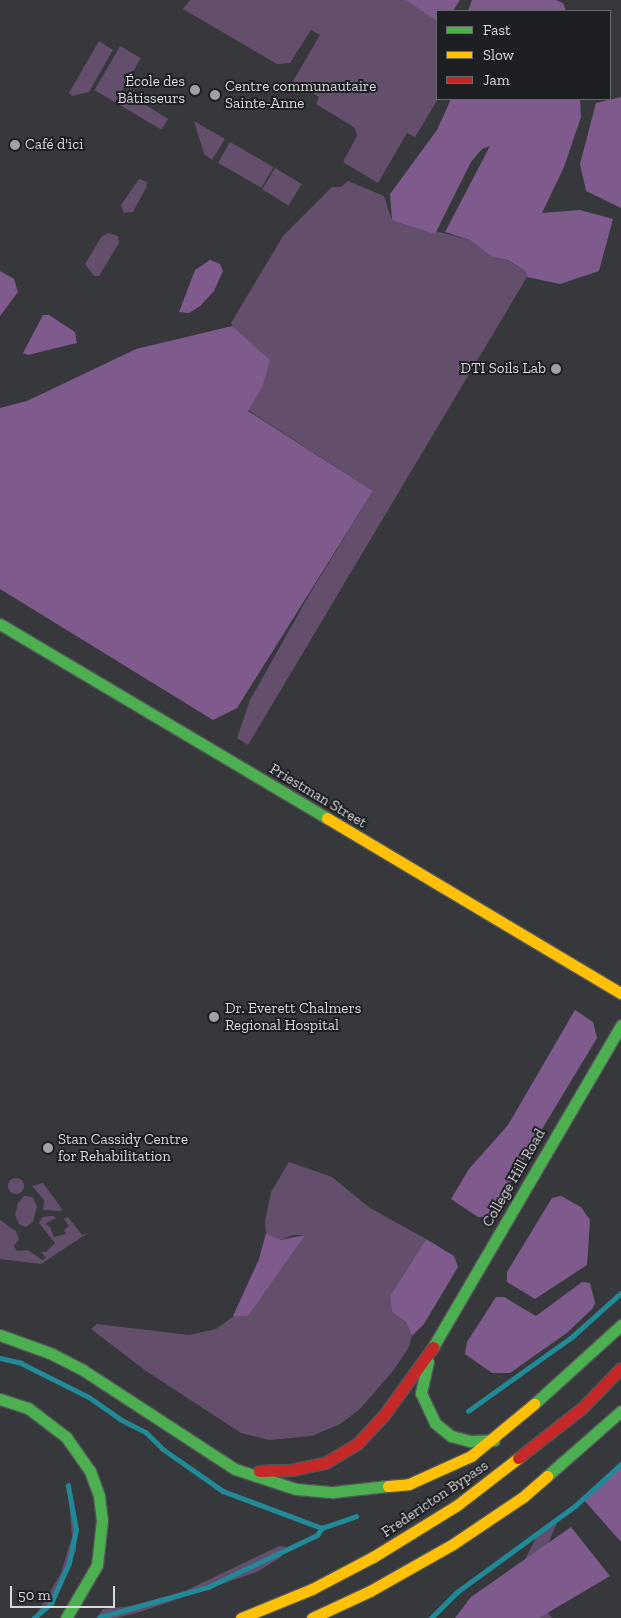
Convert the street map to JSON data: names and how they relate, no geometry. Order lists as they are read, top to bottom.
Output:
{
  "streets": {
    "main road": ["Priestman Street", "College Hill Road", "Fredericton Bypass"]
  },
  "places": [
    "École des Bâtisseurs",
    "Centre communautaire Sainte-Anne",
    "Café d'ici",
    "DTI Soils Lab",
    "Dr. Everett Chalmers Regional Hospital",
    "Stan Cassidy Centre for Rehabilitation"
  ],
  "legend": ["Fast", "Slow", "Jam"],
  "scale_bar": "50 m"
}
